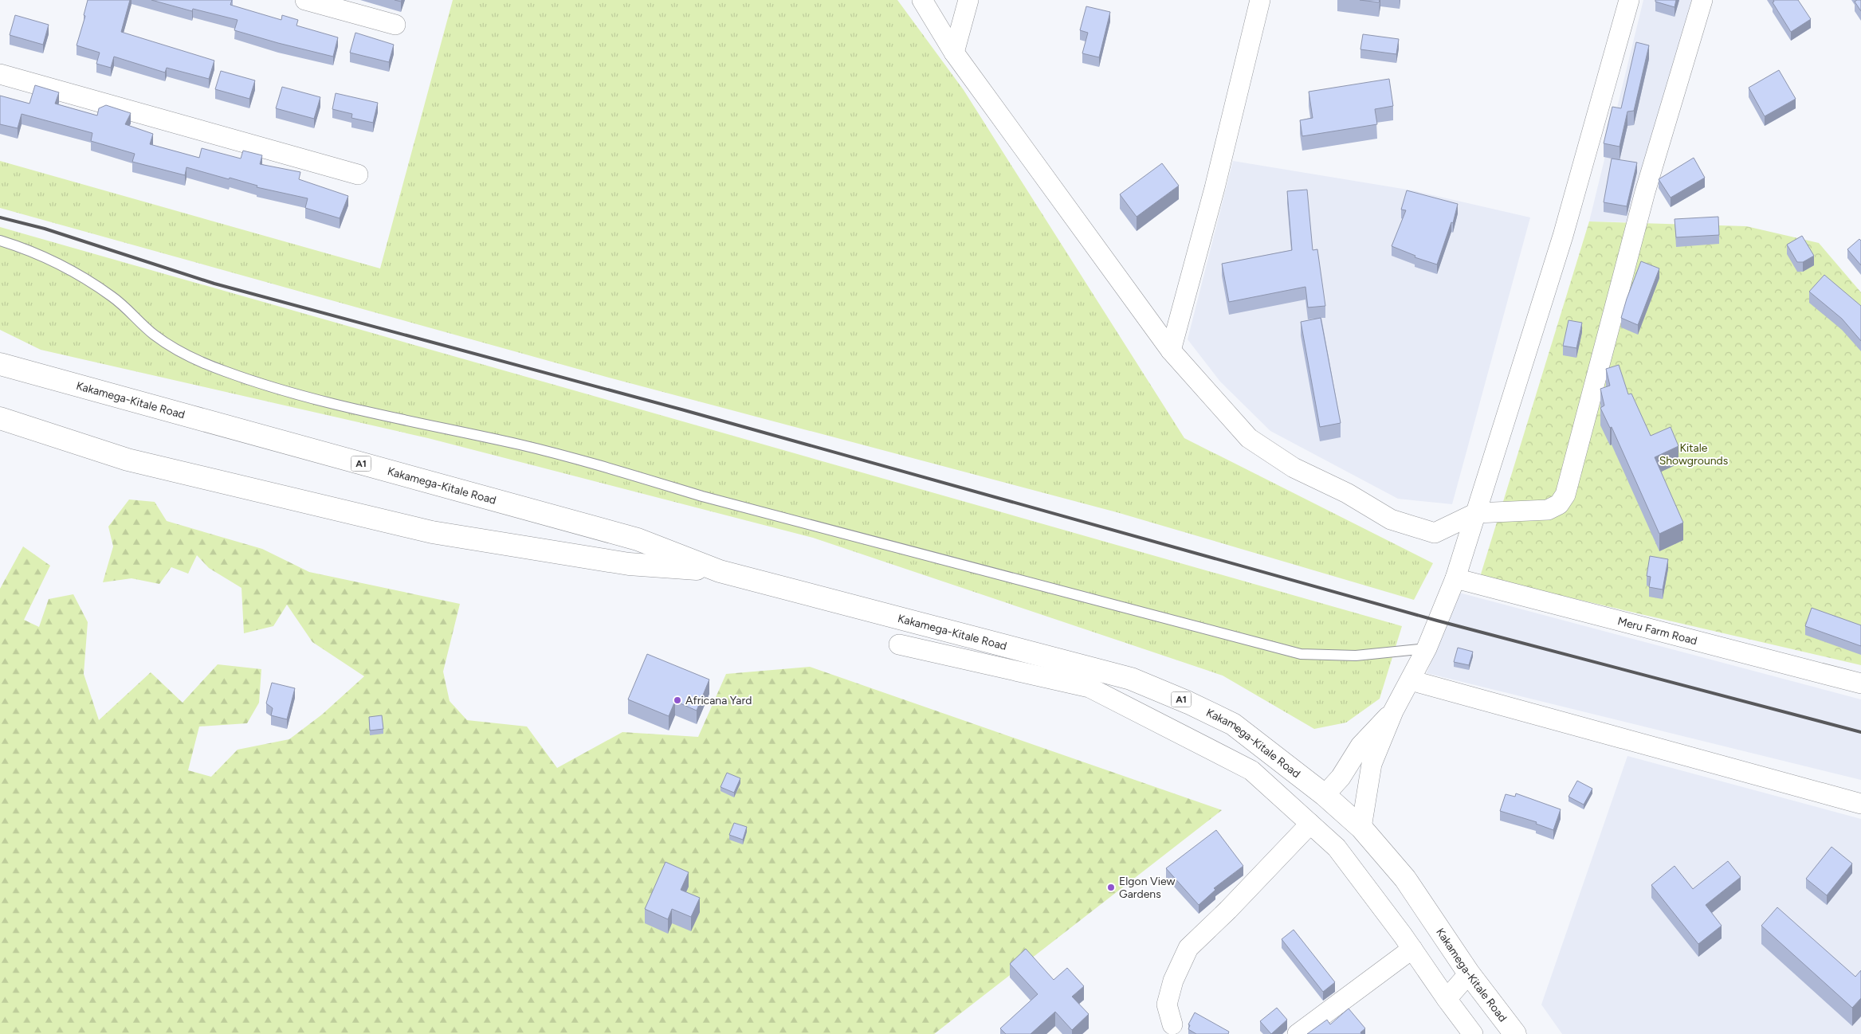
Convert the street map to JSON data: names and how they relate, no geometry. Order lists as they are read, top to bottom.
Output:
{
  "streets": {
    "highway": ["Kakamega-Kitale Road", "A1"],
    "street": ["Meru Farm Road"]
  },
  "parks": ["Kitale Showgrounds"],
  "places": ["Africana Yard", "Elgon View Gardens"]
}
